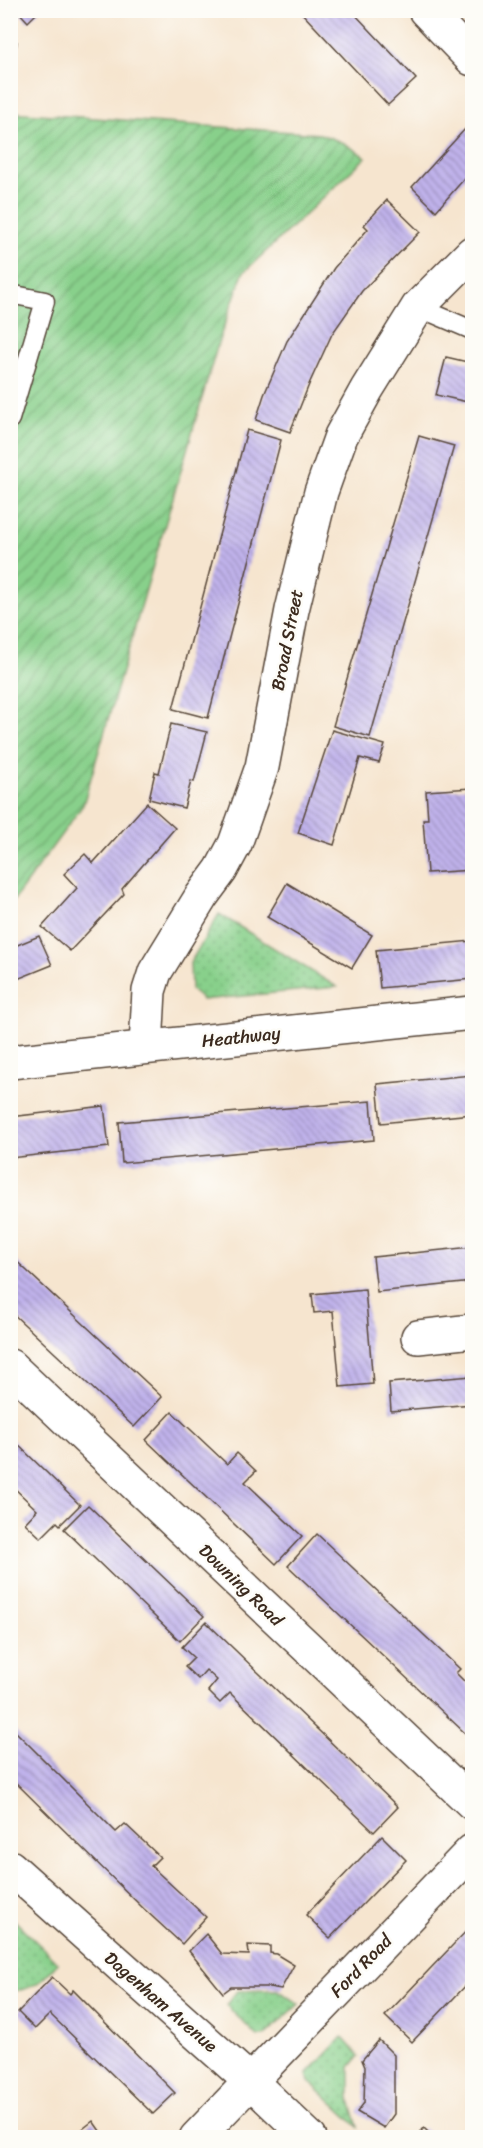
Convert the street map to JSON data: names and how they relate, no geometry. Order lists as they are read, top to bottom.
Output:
{
  "streets": {
    "street": [
      "Broad Street",
      "Heathway",
      "Downing Road",
      "Ford Road",
      "Dagenham Avenue"
    ]
  },
  "crossings": [
    ["Broad Street", "Heathway"],
    ["Ford Road", "Dagenham Avenue"]
  ]
}
